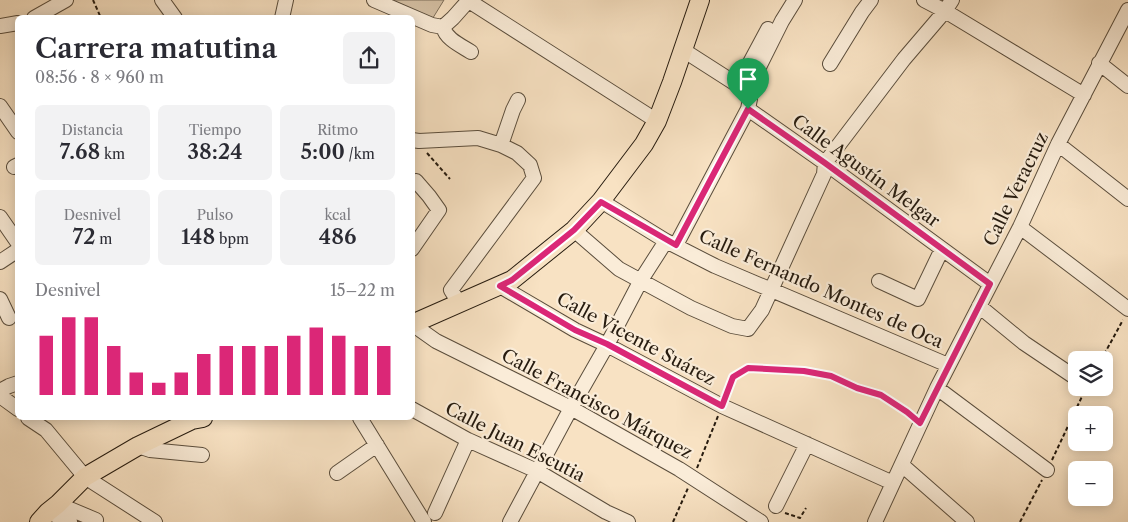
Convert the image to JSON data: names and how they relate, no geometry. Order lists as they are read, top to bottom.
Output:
{
  "streets": {
    "street": [
      "Calle Agustín Melgar",
      "Calle Veracruz",
      "Calle Fernando Montes de Oca",
      "Calle Vicente Suárez",
      "Calle Francisco Márquez",
      "Calle Juan Escutia"
    ]
  },
  "crossings": [
    ["Calle Agustín Melgar", "Calle Veracruz"],
    ["Calle Veracruz", "Calle Fernando Montes de Oca"],
    ["Calle Veracruz", "Calle Vicente Suárez"]
  ],
  "page": {
    "heading": ["Carrera matutina", "08:56 · 8 × 960 m"],
    "stats": [
      ["Distancia", "7.68 km"],
      ["Tiempo", "38:24"],
      ["Ritmo", "5:00 /km"],
      ["Desnivel", "72 m"],
      ["Pulso", "148 bpm"],
      ["kcal", "486"]
    ],
    "chart": ["Desnivel", "15–22 m"],
    "map_buttons": ["+", "−"]
  }
}
